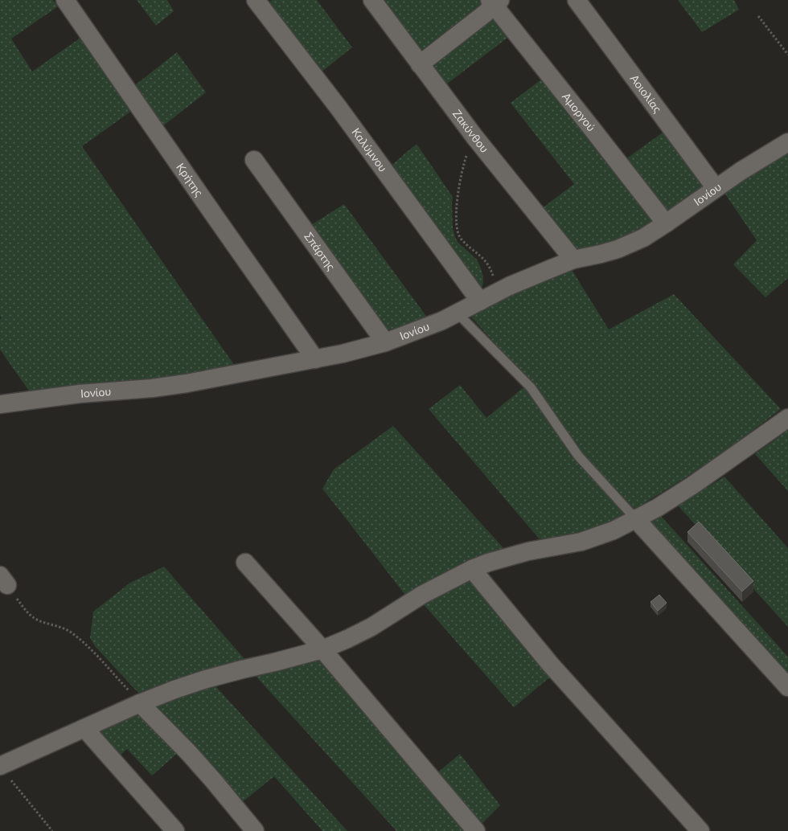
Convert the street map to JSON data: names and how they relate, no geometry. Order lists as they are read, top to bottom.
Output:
{
  "streets": {
    "street": [
      "Αοιολίας",
      "Αμοργού",
      "Ζακύνθου",
      "Καλύμνου",
      "Κρήτης",
      "Ιονίου",
      "Σπάρτης"
    ]
  },
  "crossings": [
    ["Αοιολίας", "Ιονίου"],
    ["Αμοργού", "Ιονίου"],
    ["Ζακύνθου", "Ιονίου"],
    ["Καλύμνου", "Ιονίου"],
    ["Κρήτης", "Ιονίου"],
    ["Ιονίου", "Σπάρτης"]
  ]
}
